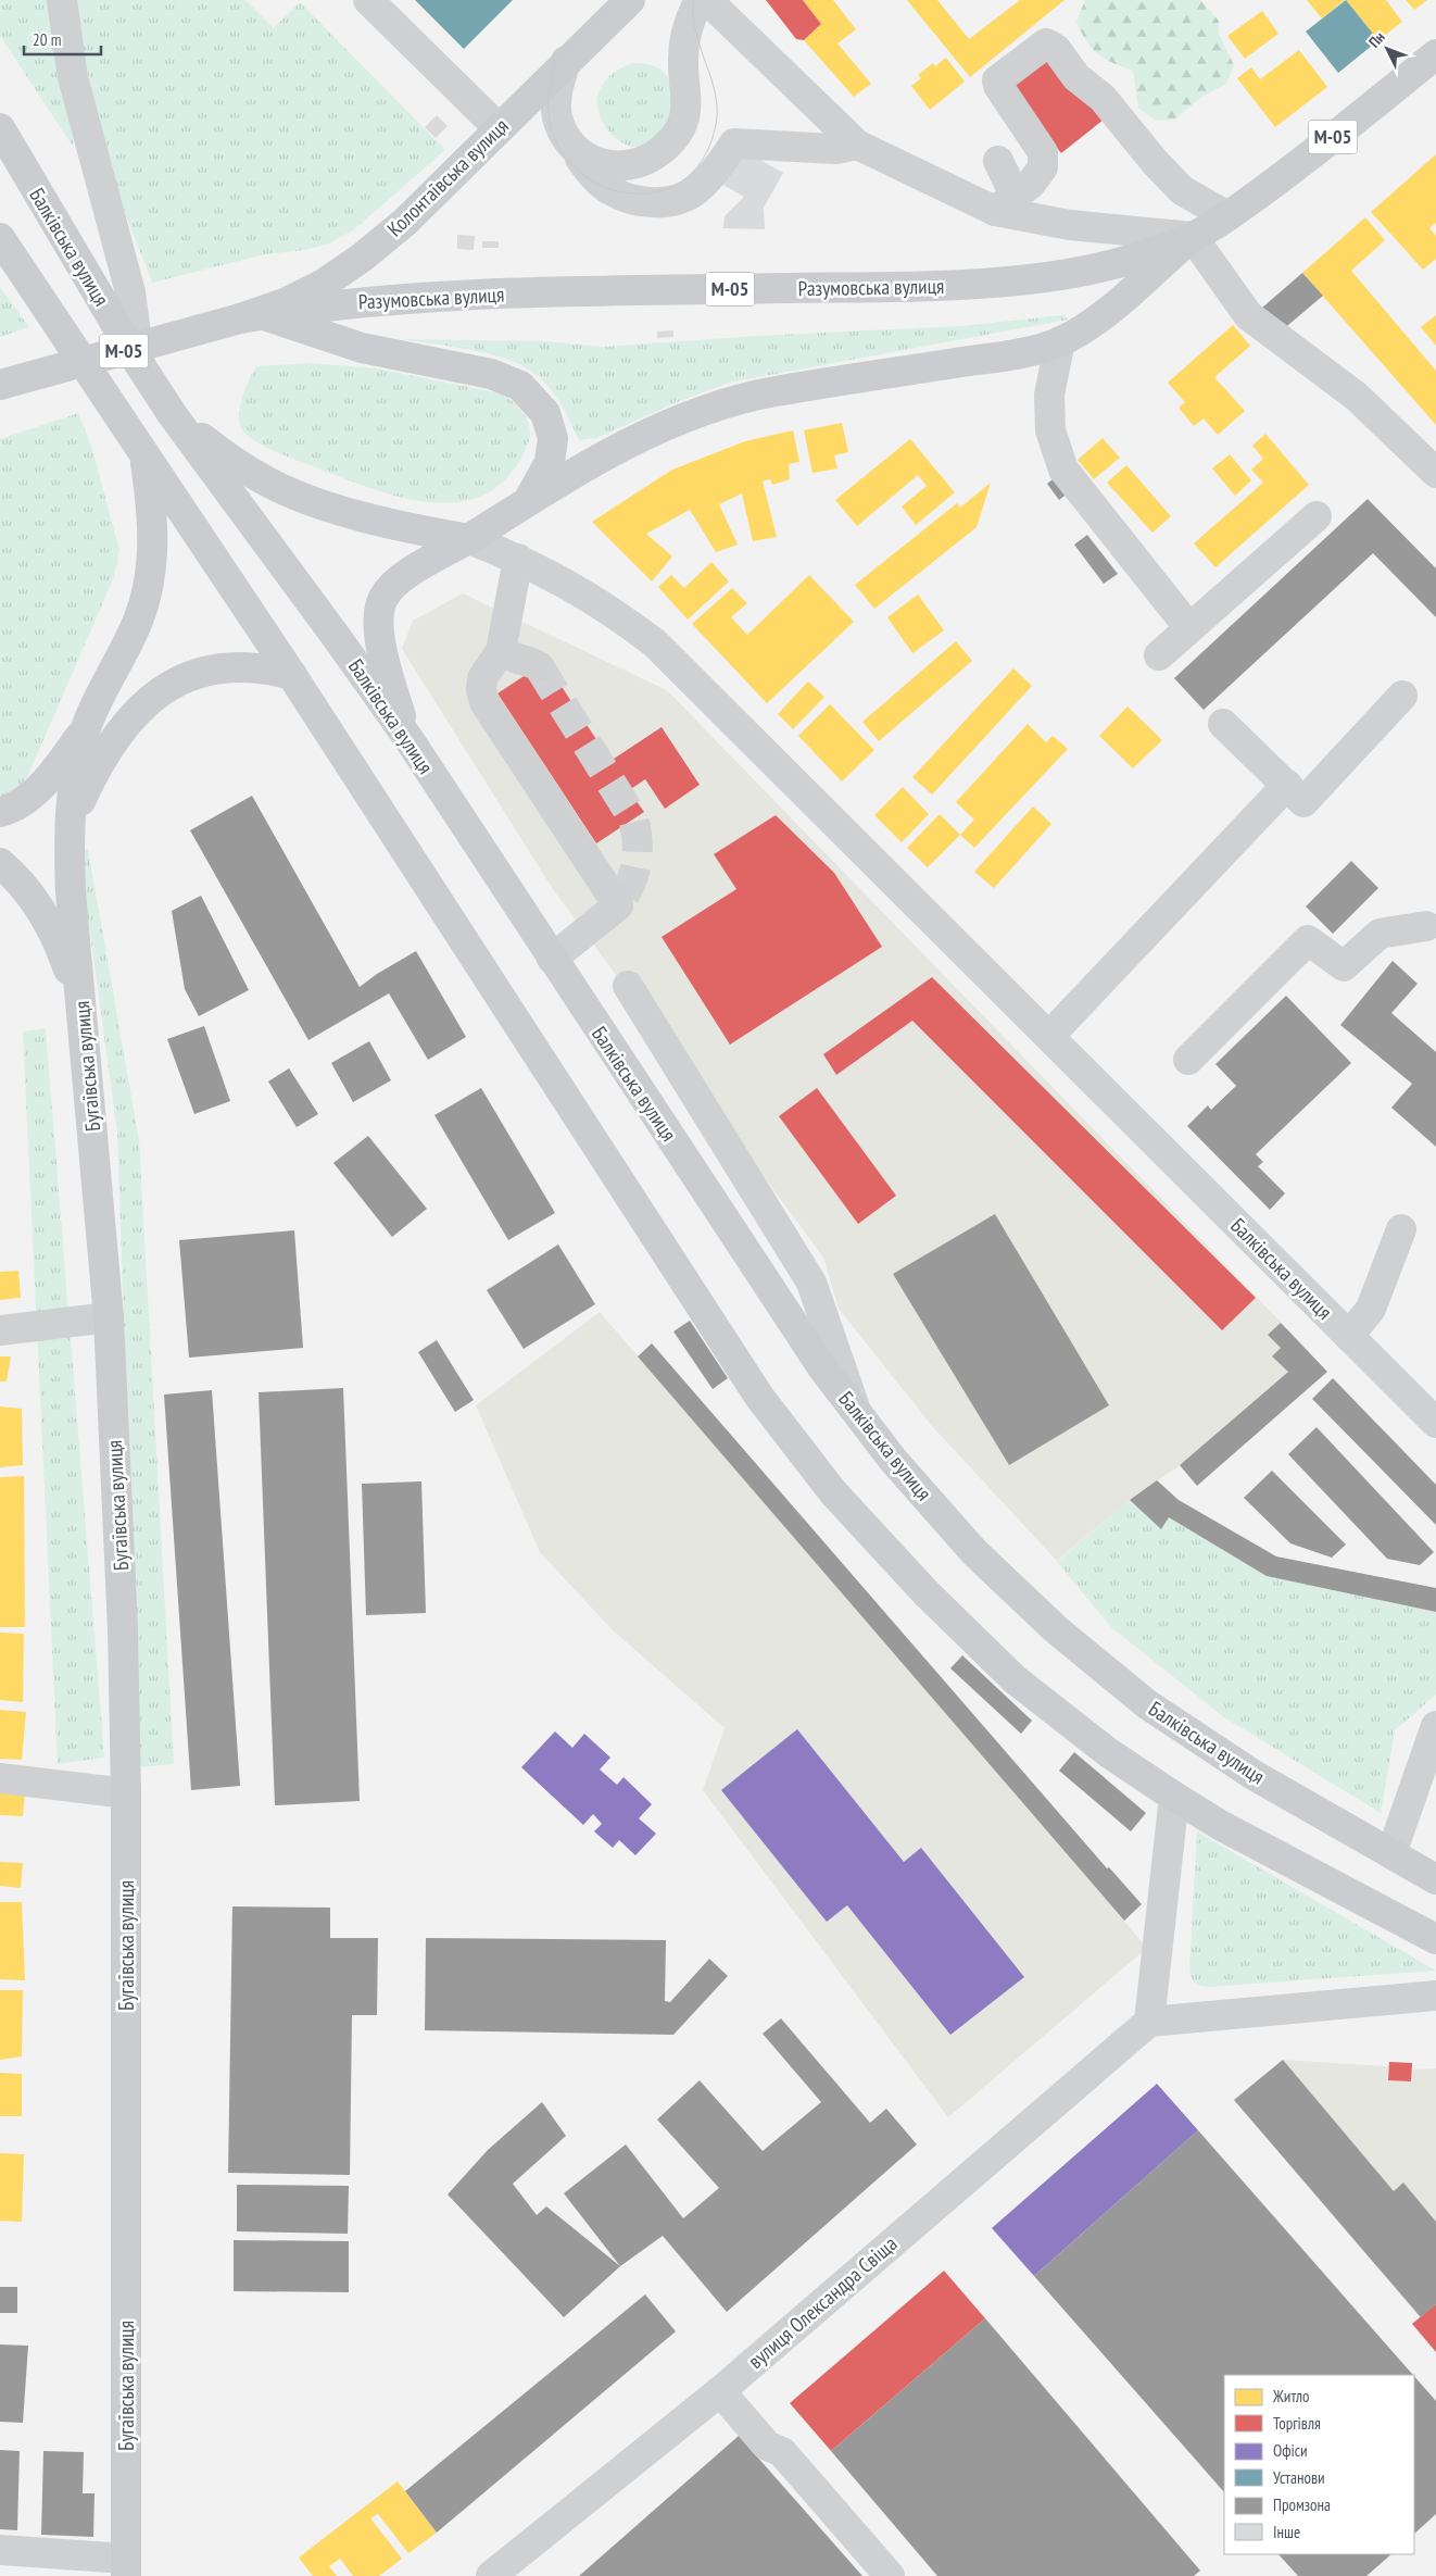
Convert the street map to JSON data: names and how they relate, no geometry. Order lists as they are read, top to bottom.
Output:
{
  "streets": {
    "main road": [
      "М-05",
      "Колонтаївська вулиця",
      "Балківська вулиця",
      "Разумовська вулиця",
      "Бугаївська вулиця"
    ],
    "street": ["вулиця Олександра Свіща"]
  },
  "crossings": [
    ["М-05", "Колонтаївська вулиця"],
    ["М-05", "Разумовська вулиця"],
    ["Колонтаївська вулиця", "Разумовська вулиця"]
  ],
  "legend": [
    "Житло",
    "Торгівля",
    "Офіси",
    "Установи",
    "Промзона",
    "Інше"
  ],
  "scale_bar": "20 m",
  "north": "top left"
}
